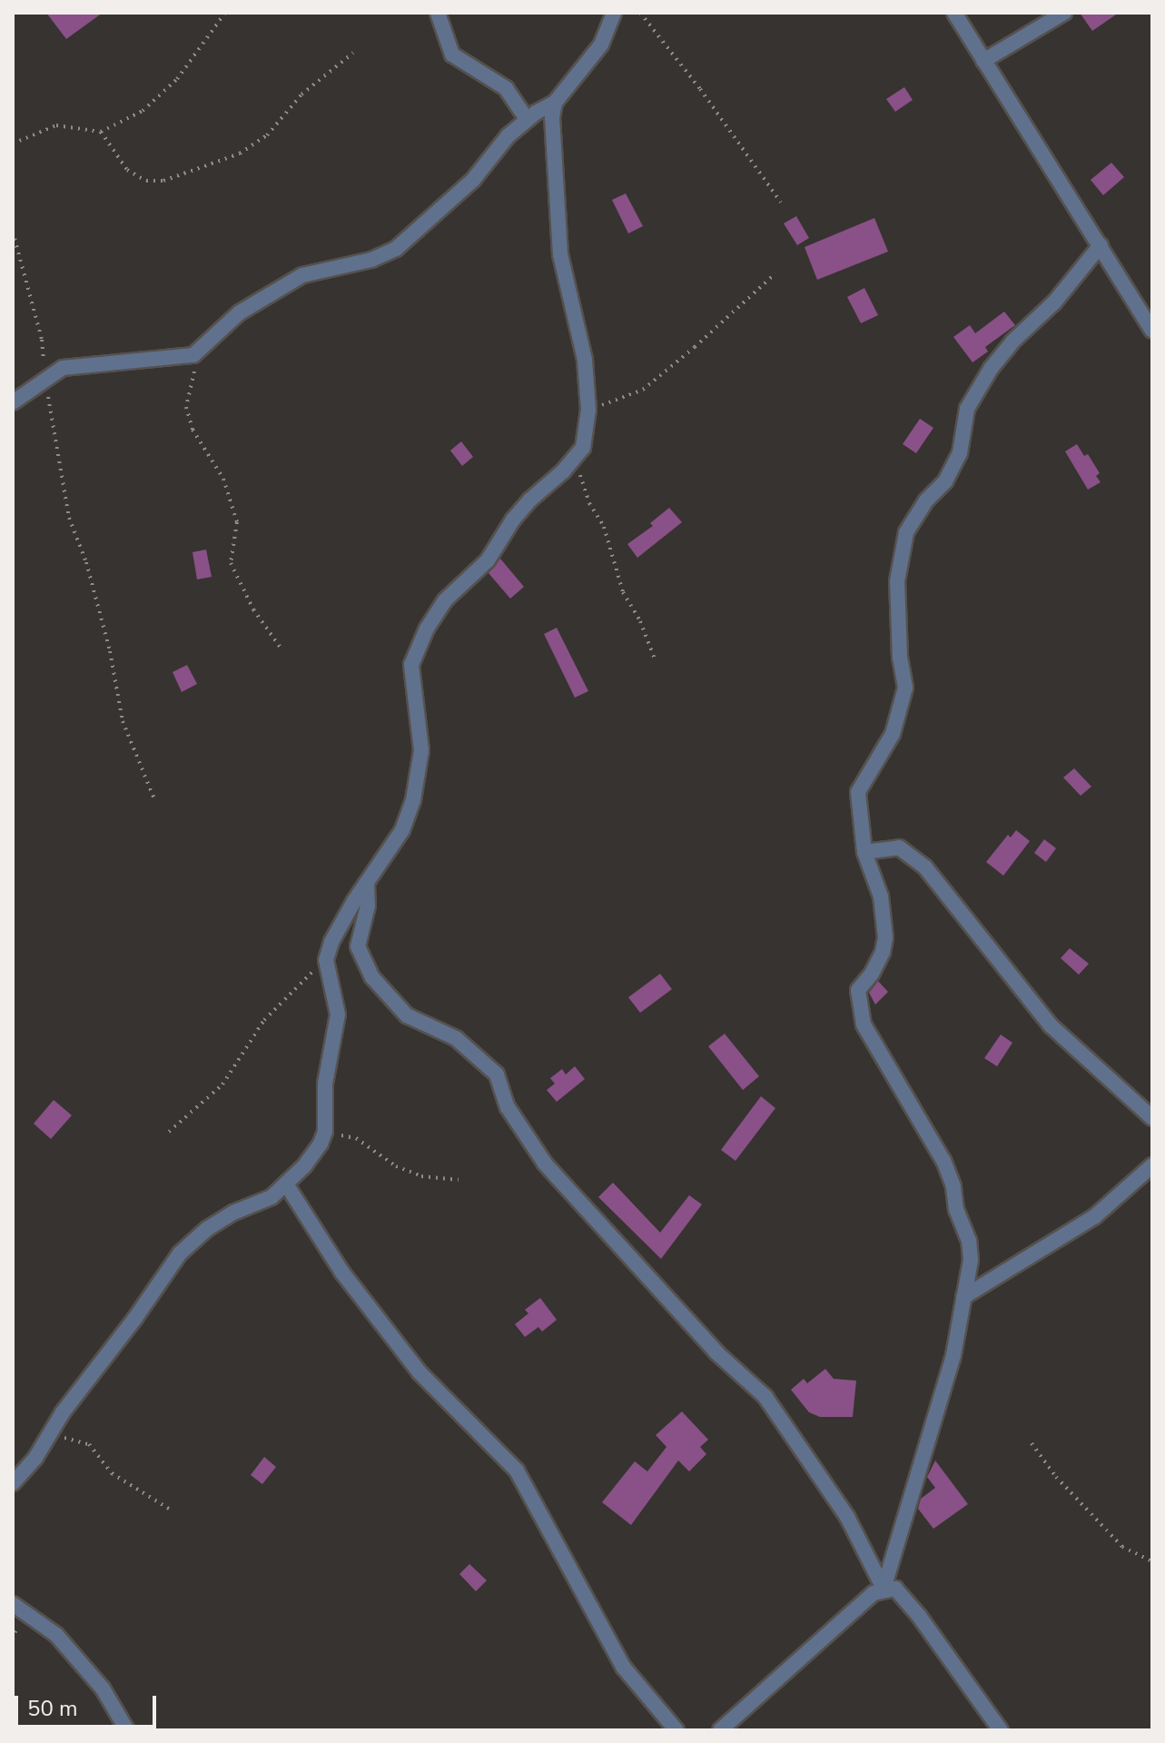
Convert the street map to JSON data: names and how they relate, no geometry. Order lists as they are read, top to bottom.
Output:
{
  "scale_bar": "50 m"
}
